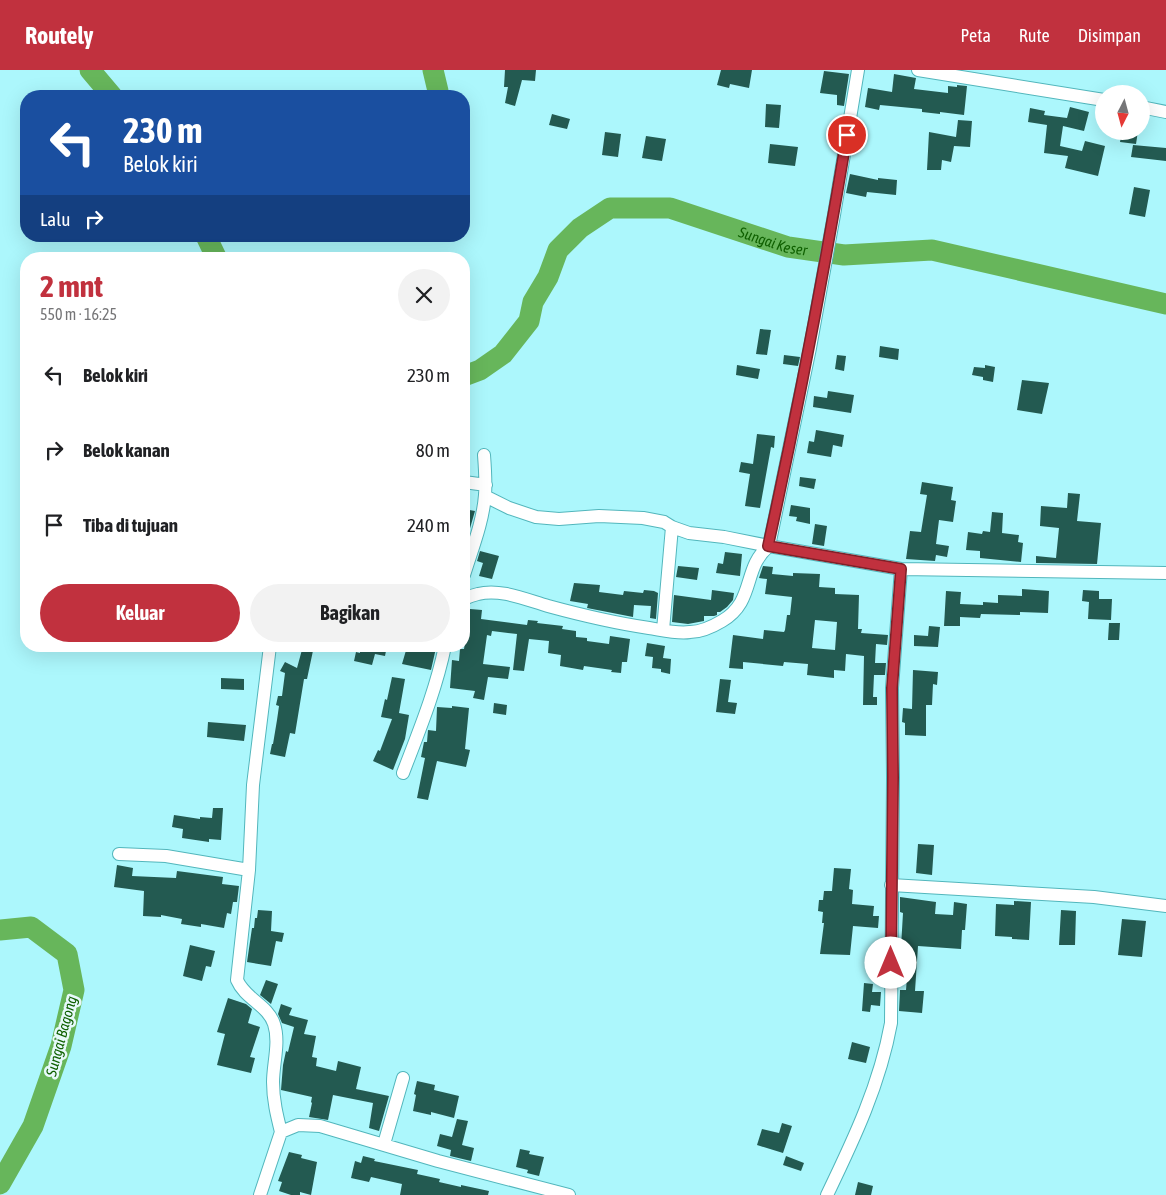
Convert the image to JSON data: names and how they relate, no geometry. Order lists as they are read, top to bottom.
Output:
{
  "water": ["Sungai Keser", "Sungai Bagong"],
  "north": "bottom",
  "page": {
    "header": "Routely",
    "nav": ["Peta", "Rute", "Disimpan"],
    "turn": ["230 m", "Belok kiri"],
    "then": "Lalu",
    "heading": ["2 mnt", "550 m · 16:25"],
    "list": [
      {
        "name": "Belok kiri",
        "value": "230 m"
      },
      {
        "name": "Belok kanan",
        "value": "80 m"
      },
      {
        "name": "Tiba di tujuan",
        "value": "240 m"
      }
    ],
    "buttons": ["Keluar", "Bagikan"]
  }
}
